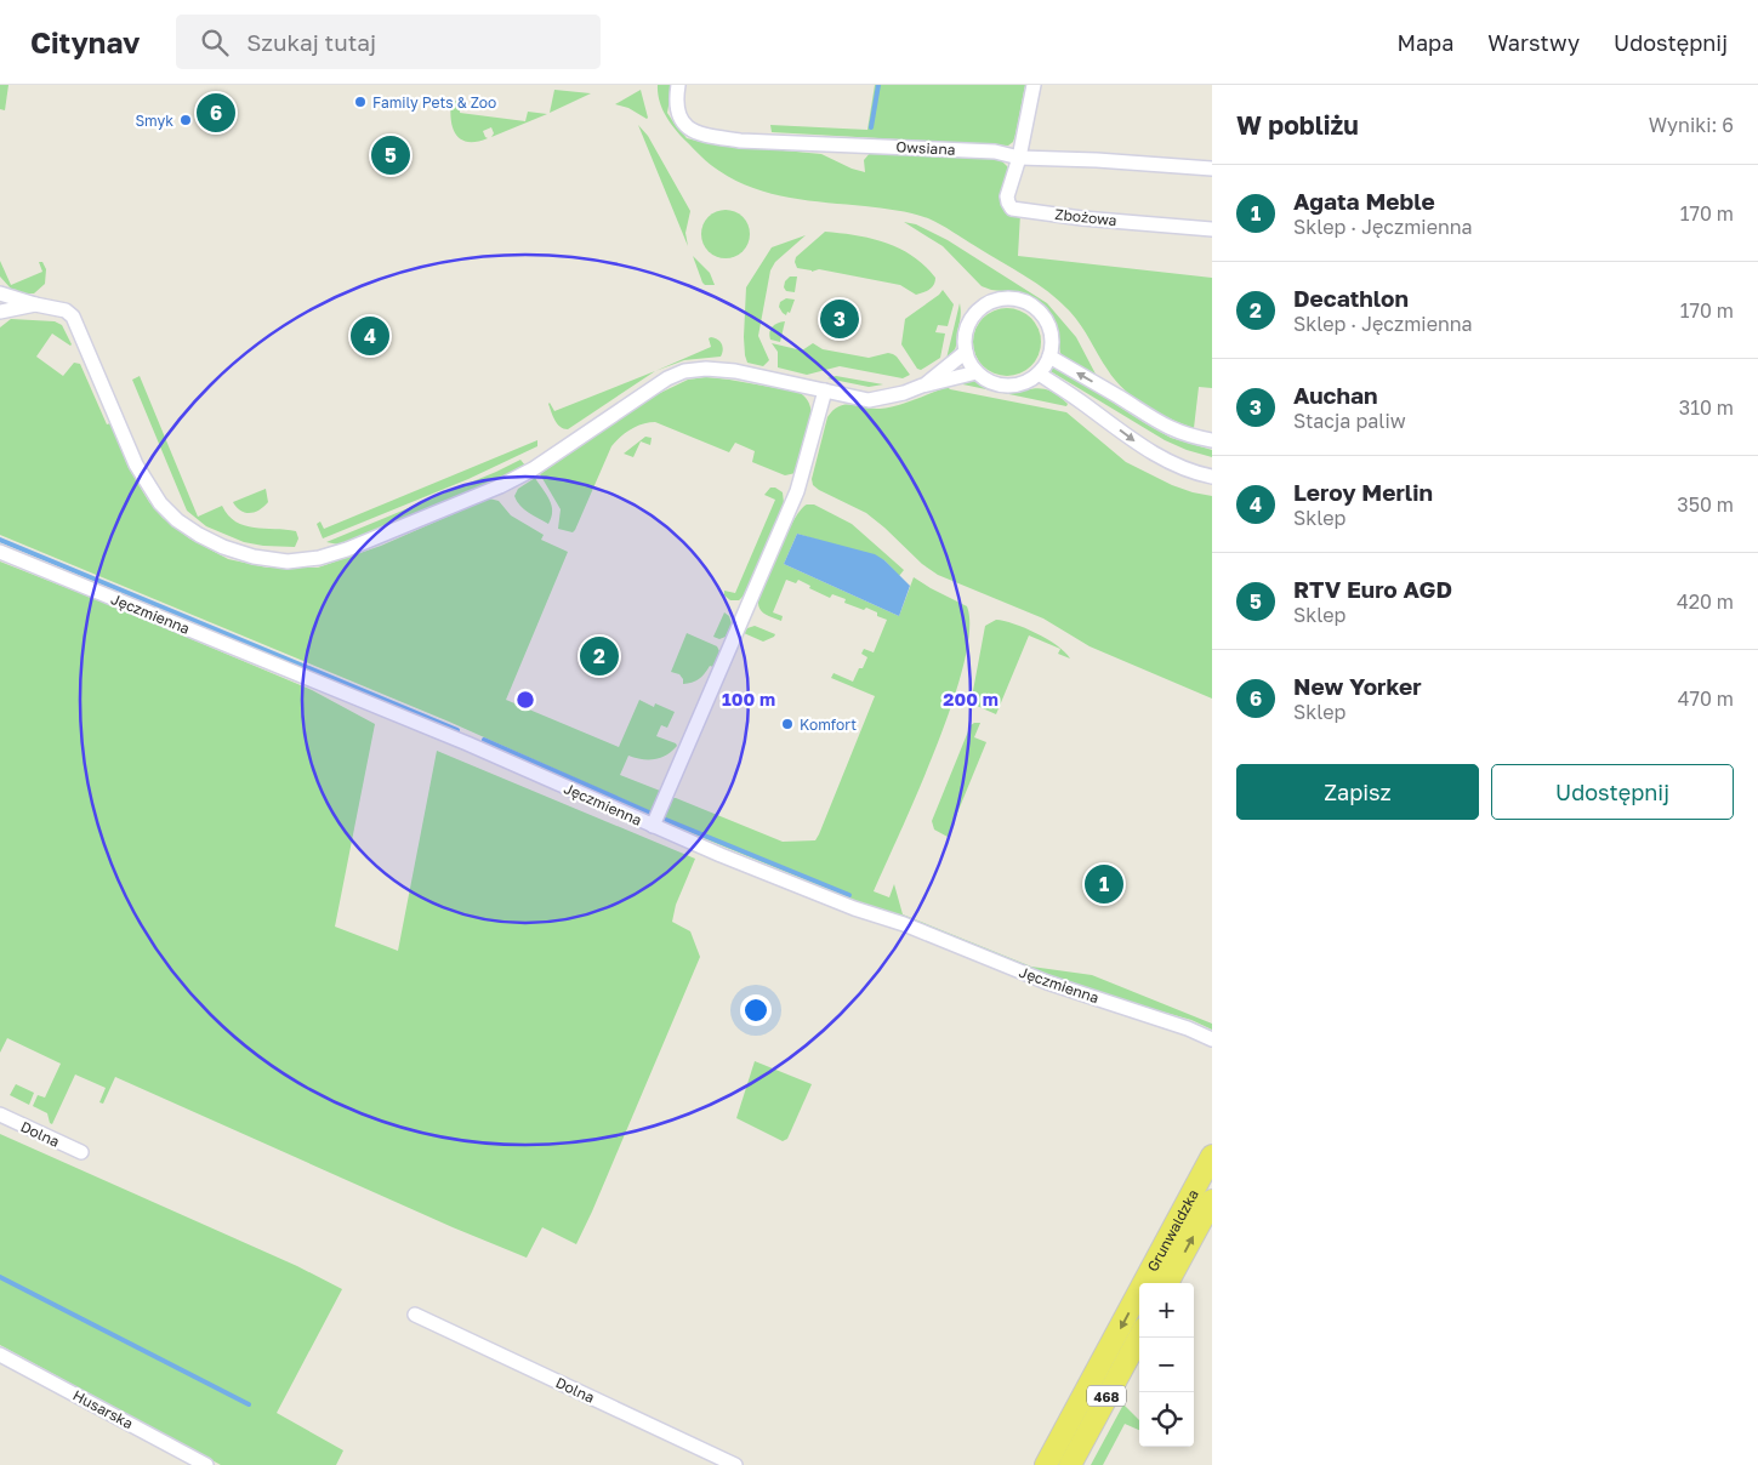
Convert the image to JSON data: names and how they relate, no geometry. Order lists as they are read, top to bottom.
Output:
{
  "streets": {
    "main road": ["Grunwaldzka", "468"],
    "street": [
      "Owsiana",
      "Zbożowa",
      "Jęczmienna",
      "Dolna",
      "Husarska"
    ]
  },
  "crossings": [
    ["Owsiana", "Zbożowa"]
  ],
  "places": ["Family Pets & Zoo", "Smyk", "Komfort"],
  "page": {
    "header": "Citynav",
    "search": "Szukaj tutaj",
    "nav": ["Mapa", "Warstwy", "Udostępnij"],
    "heading": ["W pobliżu", "Wyniki: 6"],
    "pins": [
      "6",
      "5",
      "3",
      "4",
      "2",
      "1"
    ],
    "list": [
      {
        "mark": "1",
        "name": "Agata Meble",
        "note": "Sklep · Jęczmienna",
        "value": "170 m"
      },
      {
        "mark": "2",
        "name": "Decathlon",
        "note": "Sklep · Jęczmienna",
        "value": "170 m"
      },
      {
        "mark": "3",
        "name": "Auchan",
        "note": "Stacja paliw",
        "value": "310 m"
      },
      {
        "mark": "4",
        "name": "Leroy Merlin",
        "note": "Sklep",
        "value": "350 m"
      },
      {
        "mark": "5",
        "name": "RTV Euro AGD",
        "note": "Sklep",
        "value": "420 m"
      },
      {
        "mark": "6",
        "name": "New Yorker",
        "note": "Sklep",
        "value": "470 m"
      }
    ],
    "buttons": ["Zapisz", "Udostępnij"],
    "map_buttons": ["+", "−"]
  },
  "rings": ["100 m", "200 m"]
}
